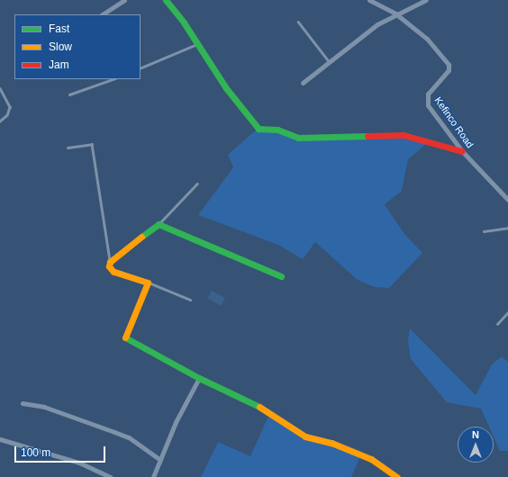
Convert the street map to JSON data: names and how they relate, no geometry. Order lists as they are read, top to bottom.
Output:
{
  "streets": {
    "street": ["Kefinco Road"]
  },
  "legend": ["Fast", "Slow", "Jam"],
  "scale_bar": "100 m",
  "north": "top"
}
